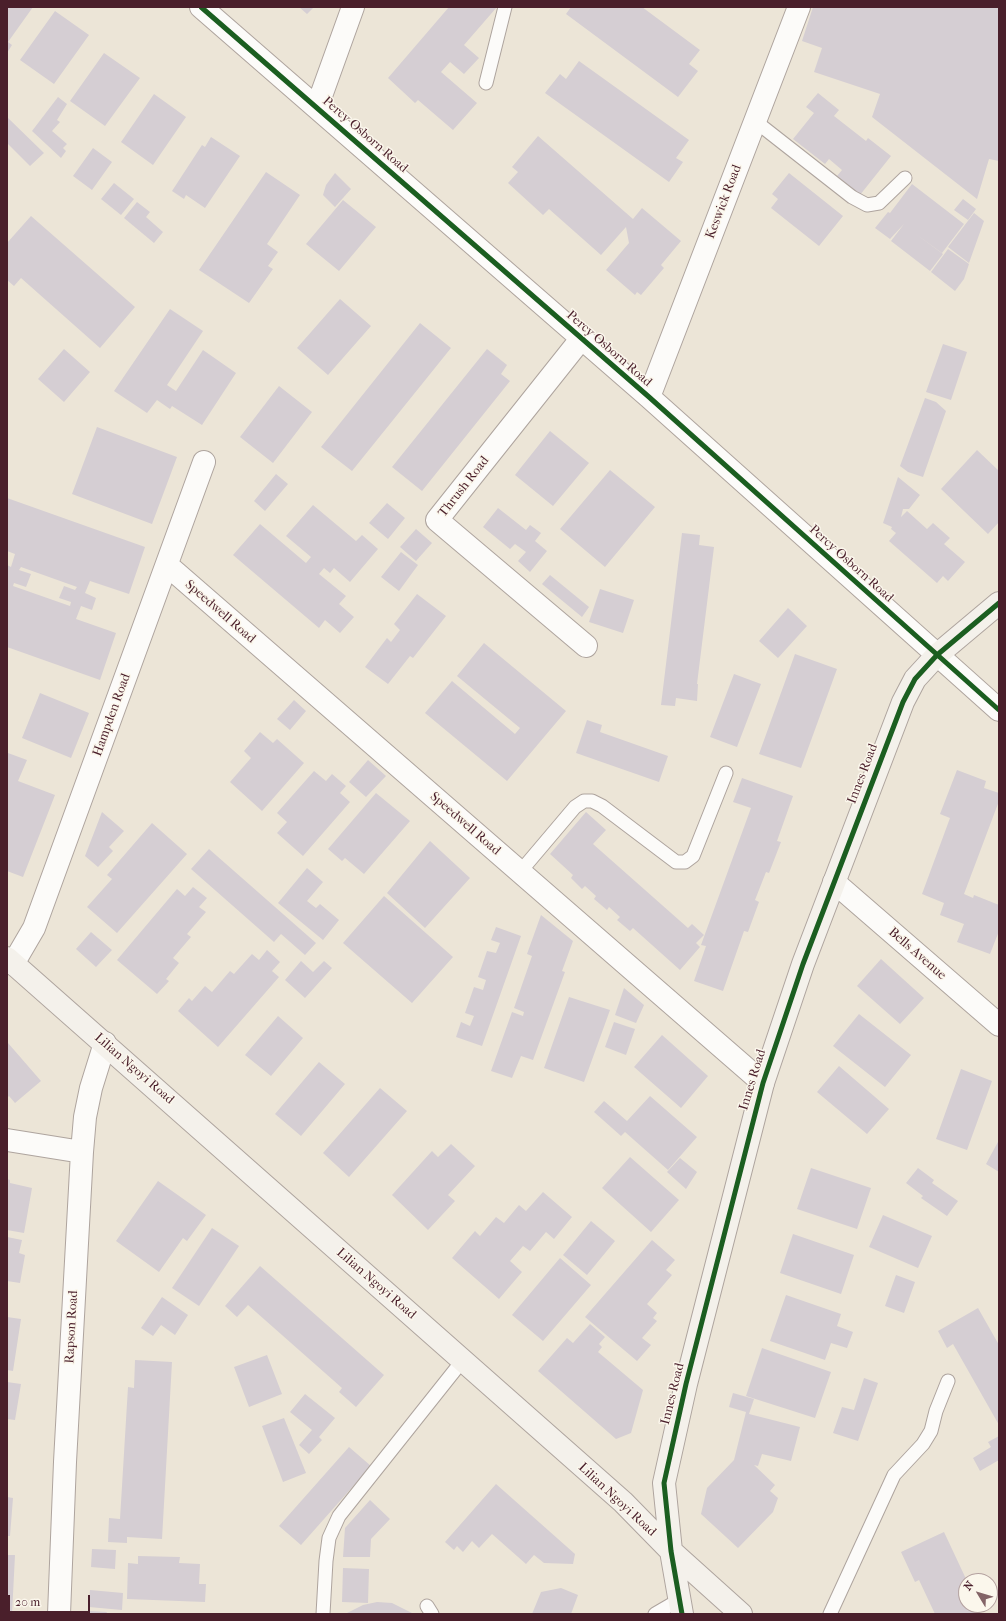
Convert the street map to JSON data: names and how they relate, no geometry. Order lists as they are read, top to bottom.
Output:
{
  "streets": {
    "street": [
      "Percy Osborn Road",
      "Keswick Road",
      "Thrush Road",
      "Speedwell Road",
      "Hampden Road",
      "Innes Road",
      "Bells Avenue",
      "Lilian Ngoyi Road",
      "Rapson Road"
    ]
  },
  "crossings": [
    ["Percy Osborn Road", "Keswick Road"],
    ["Percy Osborn Road", "Thrush Road"],
    ["Percy Osborn Road", "Innes Road"],
    ["Speedwell Road", "Hampden Road"],
    ["Speedwell Road", "Innes Road"],
    ["Hampden Road", "Lilian Ngoyi Road"],
    ["Innes Road", "Bells Avenue"],
    ["Innes Road", "Lilian Ngoyi Road"],
    ["Lilian Ngoyi Road", "Rapson Road"]
  ],
  "scale_bar": "20 m",
  "north": "top left"
}
